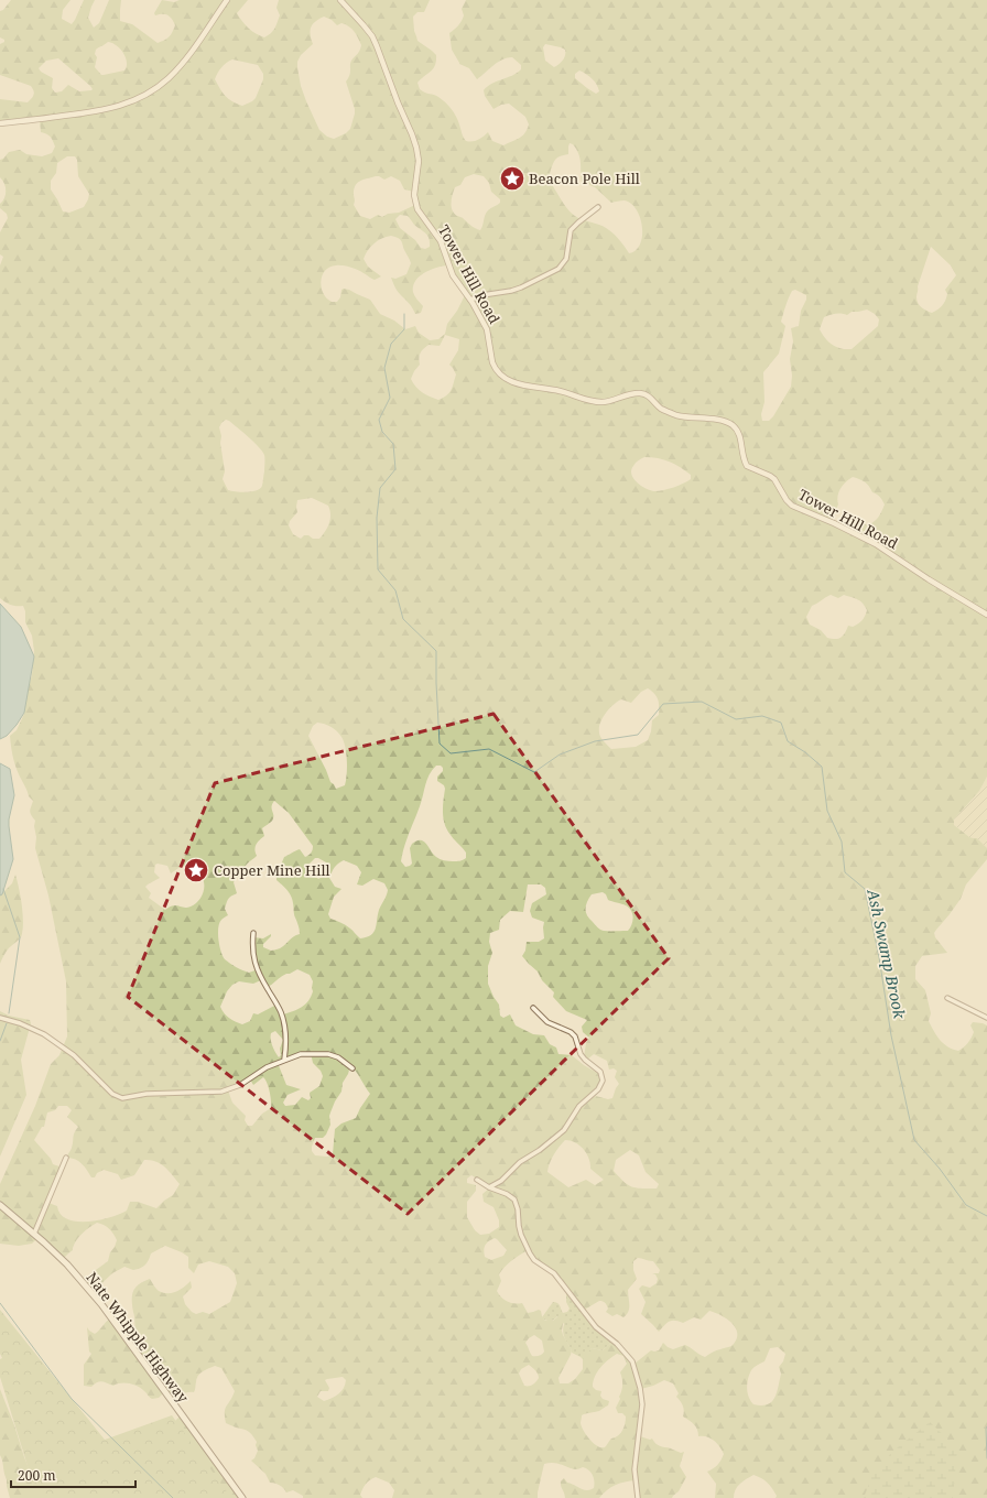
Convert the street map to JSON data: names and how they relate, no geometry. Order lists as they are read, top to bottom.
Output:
{
  "streets": {
    "main road": ["Nate Whipple Highway"],
    "street": ["Tower Hill Road"]
  },
  "water": ["Ash Swamp Brook"],
  "places": {
    "place": ["Beacon Pole Hill", "Copper Mine Hill"]
  },
  "scale_bar": "200 m"
}
